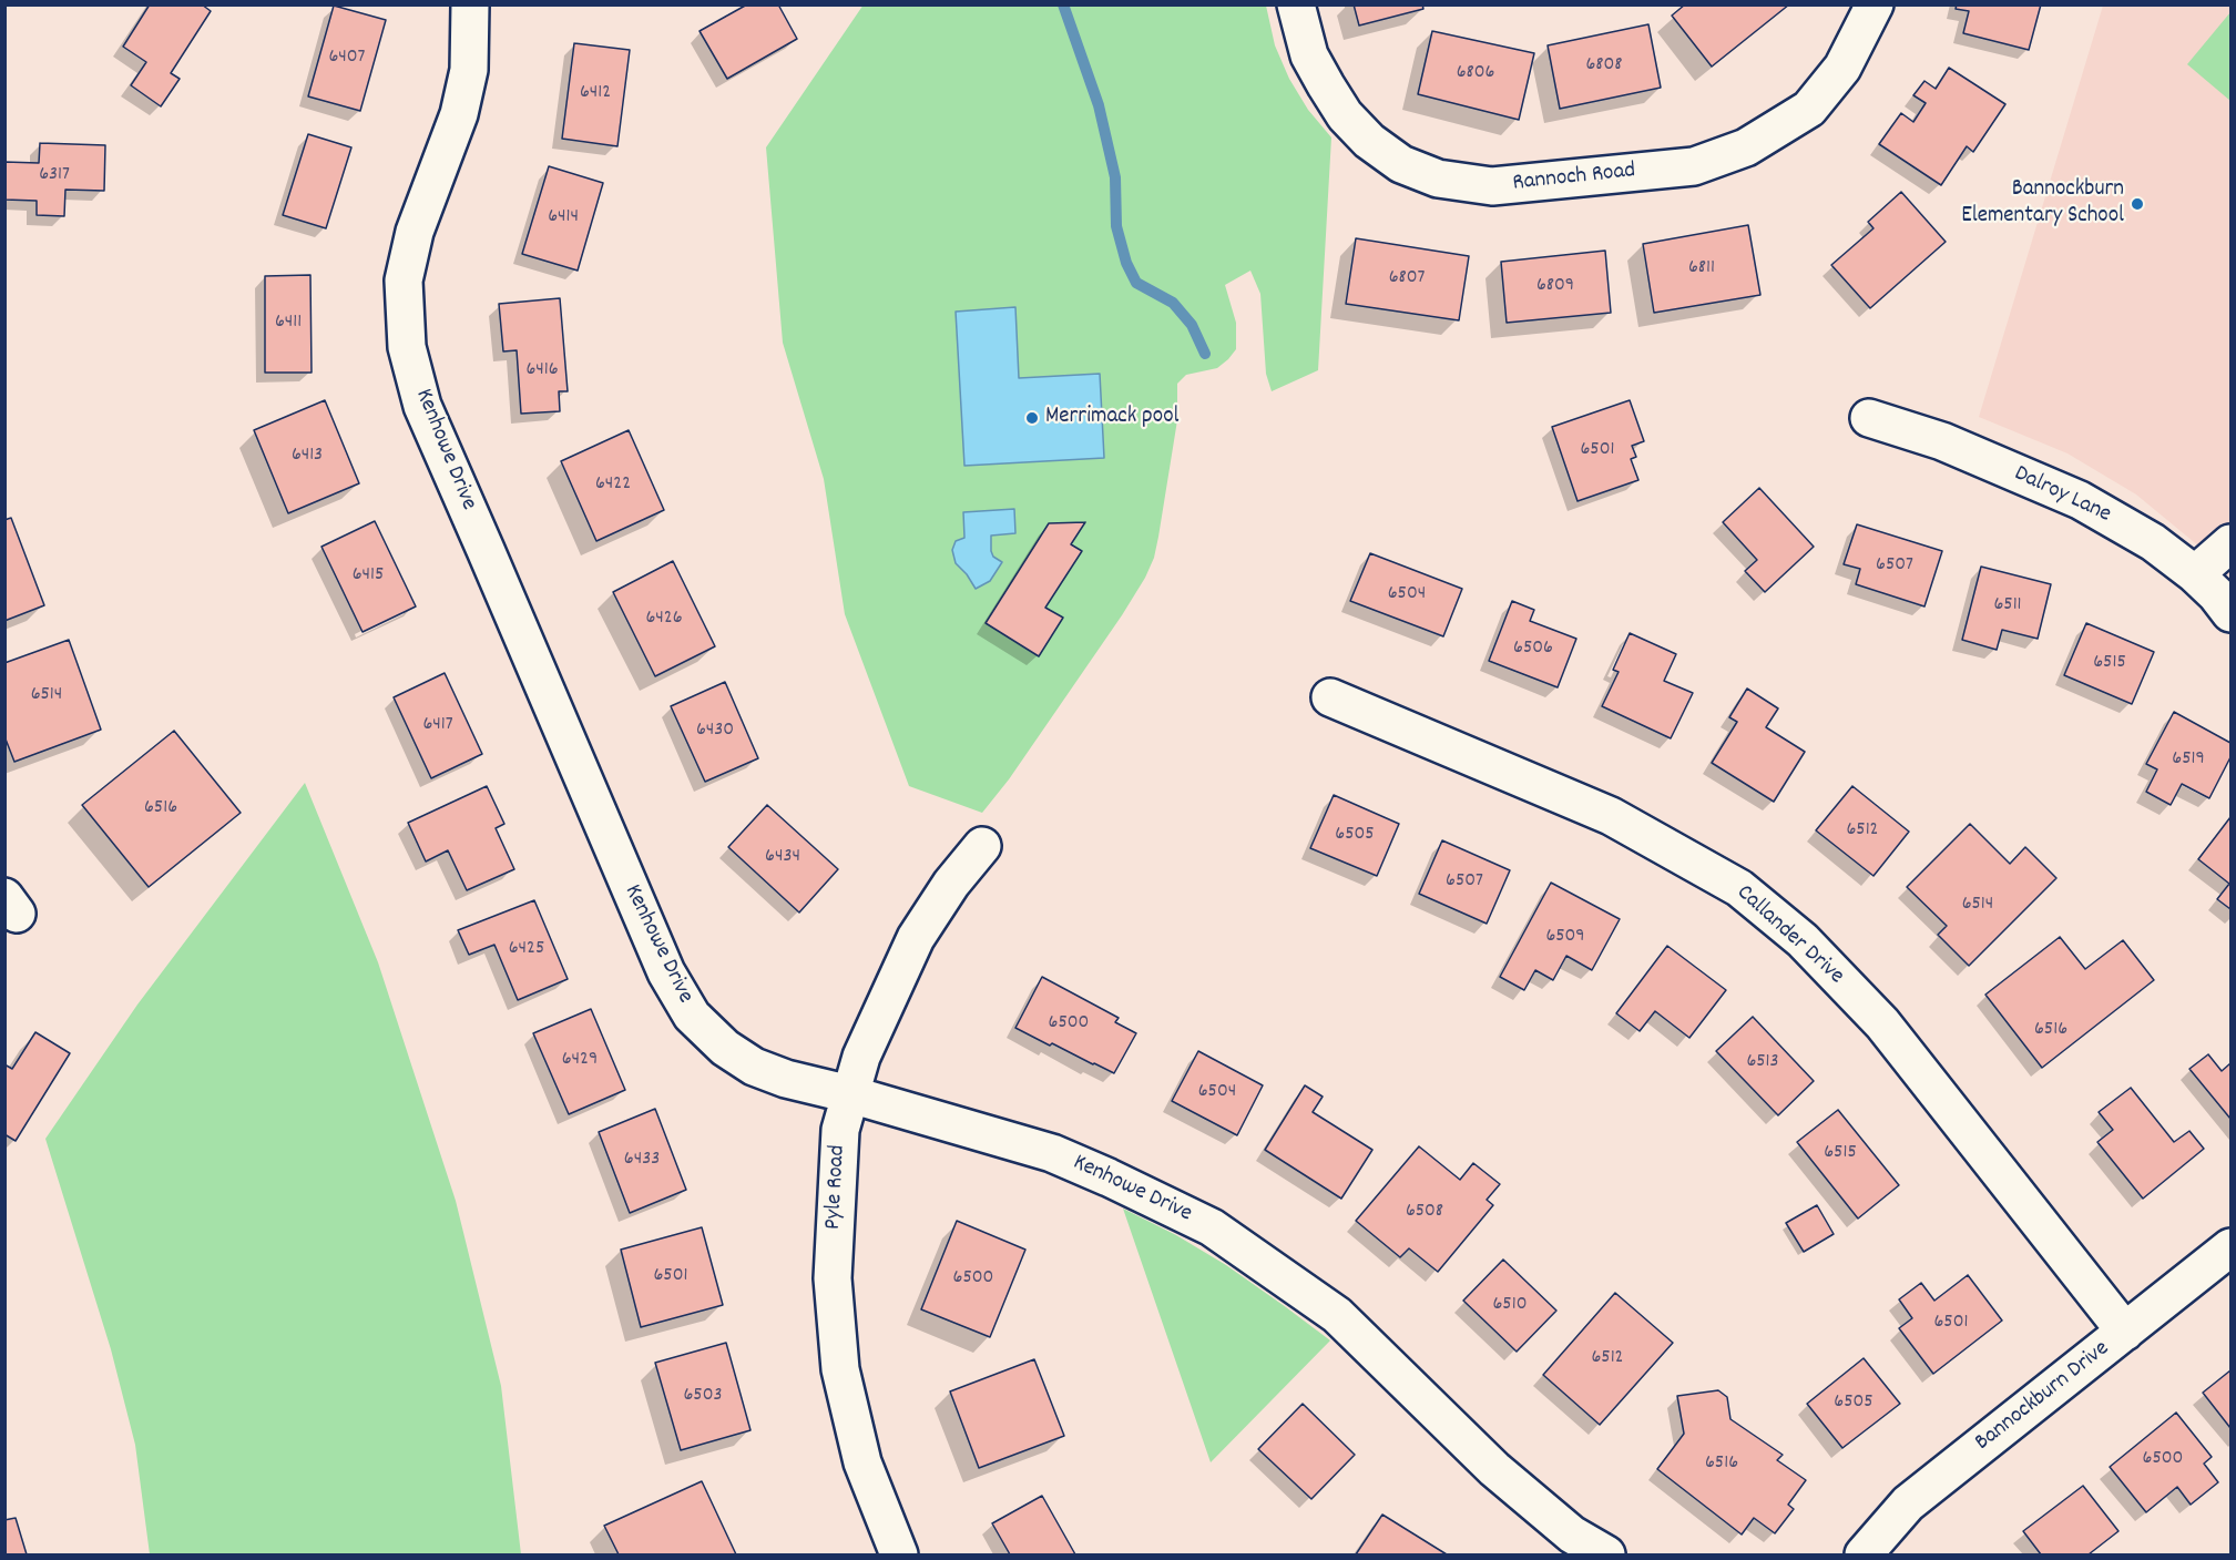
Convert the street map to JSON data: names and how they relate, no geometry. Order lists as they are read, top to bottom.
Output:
{
  "streets": {
    "street": [
      "Rannoch Road",
      "Kenhowe Drive",
      "Dalroy Lane",
      "Callander Drive",
      "Pyle Road",
      "Bannockburn Drive"
    ]
  },
  "crossings": [
    ["Kenhowe Drive", "Pyle Road"],
    ["Callander Drive", "Bannockburn Drive"]
  ],
  "places": ["Bannockburn Elementary School", "Merrimack pool"],
  "house_numbers": [
    "6407",
    "6808",
    "6806",
    "6412",
    "6317",
    "6414",
    "6811",
    "6807",
    "6809",
    "6411",
    "6416",
    "6501",
    "6413",
    "6422",
    "6507",
    "6415",
    "6504",
    "6511",
    "6426",
    "6506",
    "6515",
    "6514",
    "6417",
    "6430",
    "6519",
    "6516",
    "6512",
    "6505",
    "6434",
    "6507",
    "6514",
    "6509",
    "6425",
    "6500",
    "6516",
    "6429",
    "6513",
    "6504",
    "6515",
    "6433",
    "6508",
    "6501",
    "6500",
    "6510",
    "6501",
    "6512",
    "6503",
    "6505",
    "6500",
    "6516"
  ]
}
